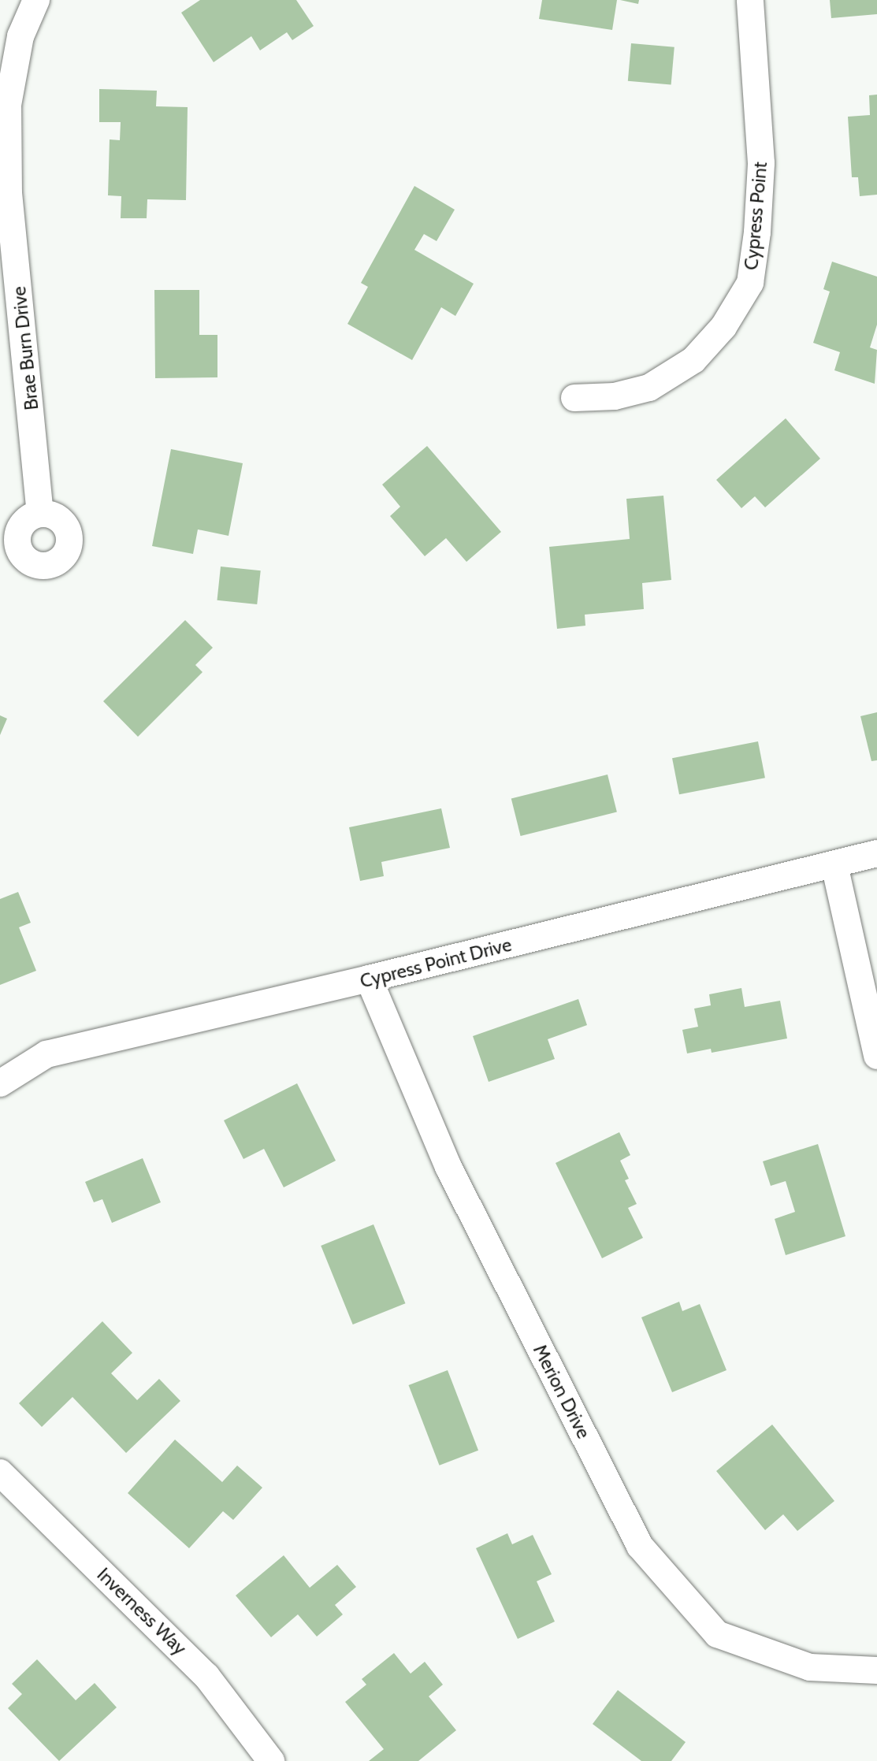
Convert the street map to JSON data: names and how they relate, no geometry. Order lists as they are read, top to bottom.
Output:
{
  "streets": {
    "street": [
      "Cypress Point",
      "Brae Burn Drive",
      "Cypress Point Drive",
      "Merion Drive",
      "Inverness Way"
    ]
  },
  "crossings": [
    ["Cypress Point Drive", "Merion Drive"]
  ]
}
